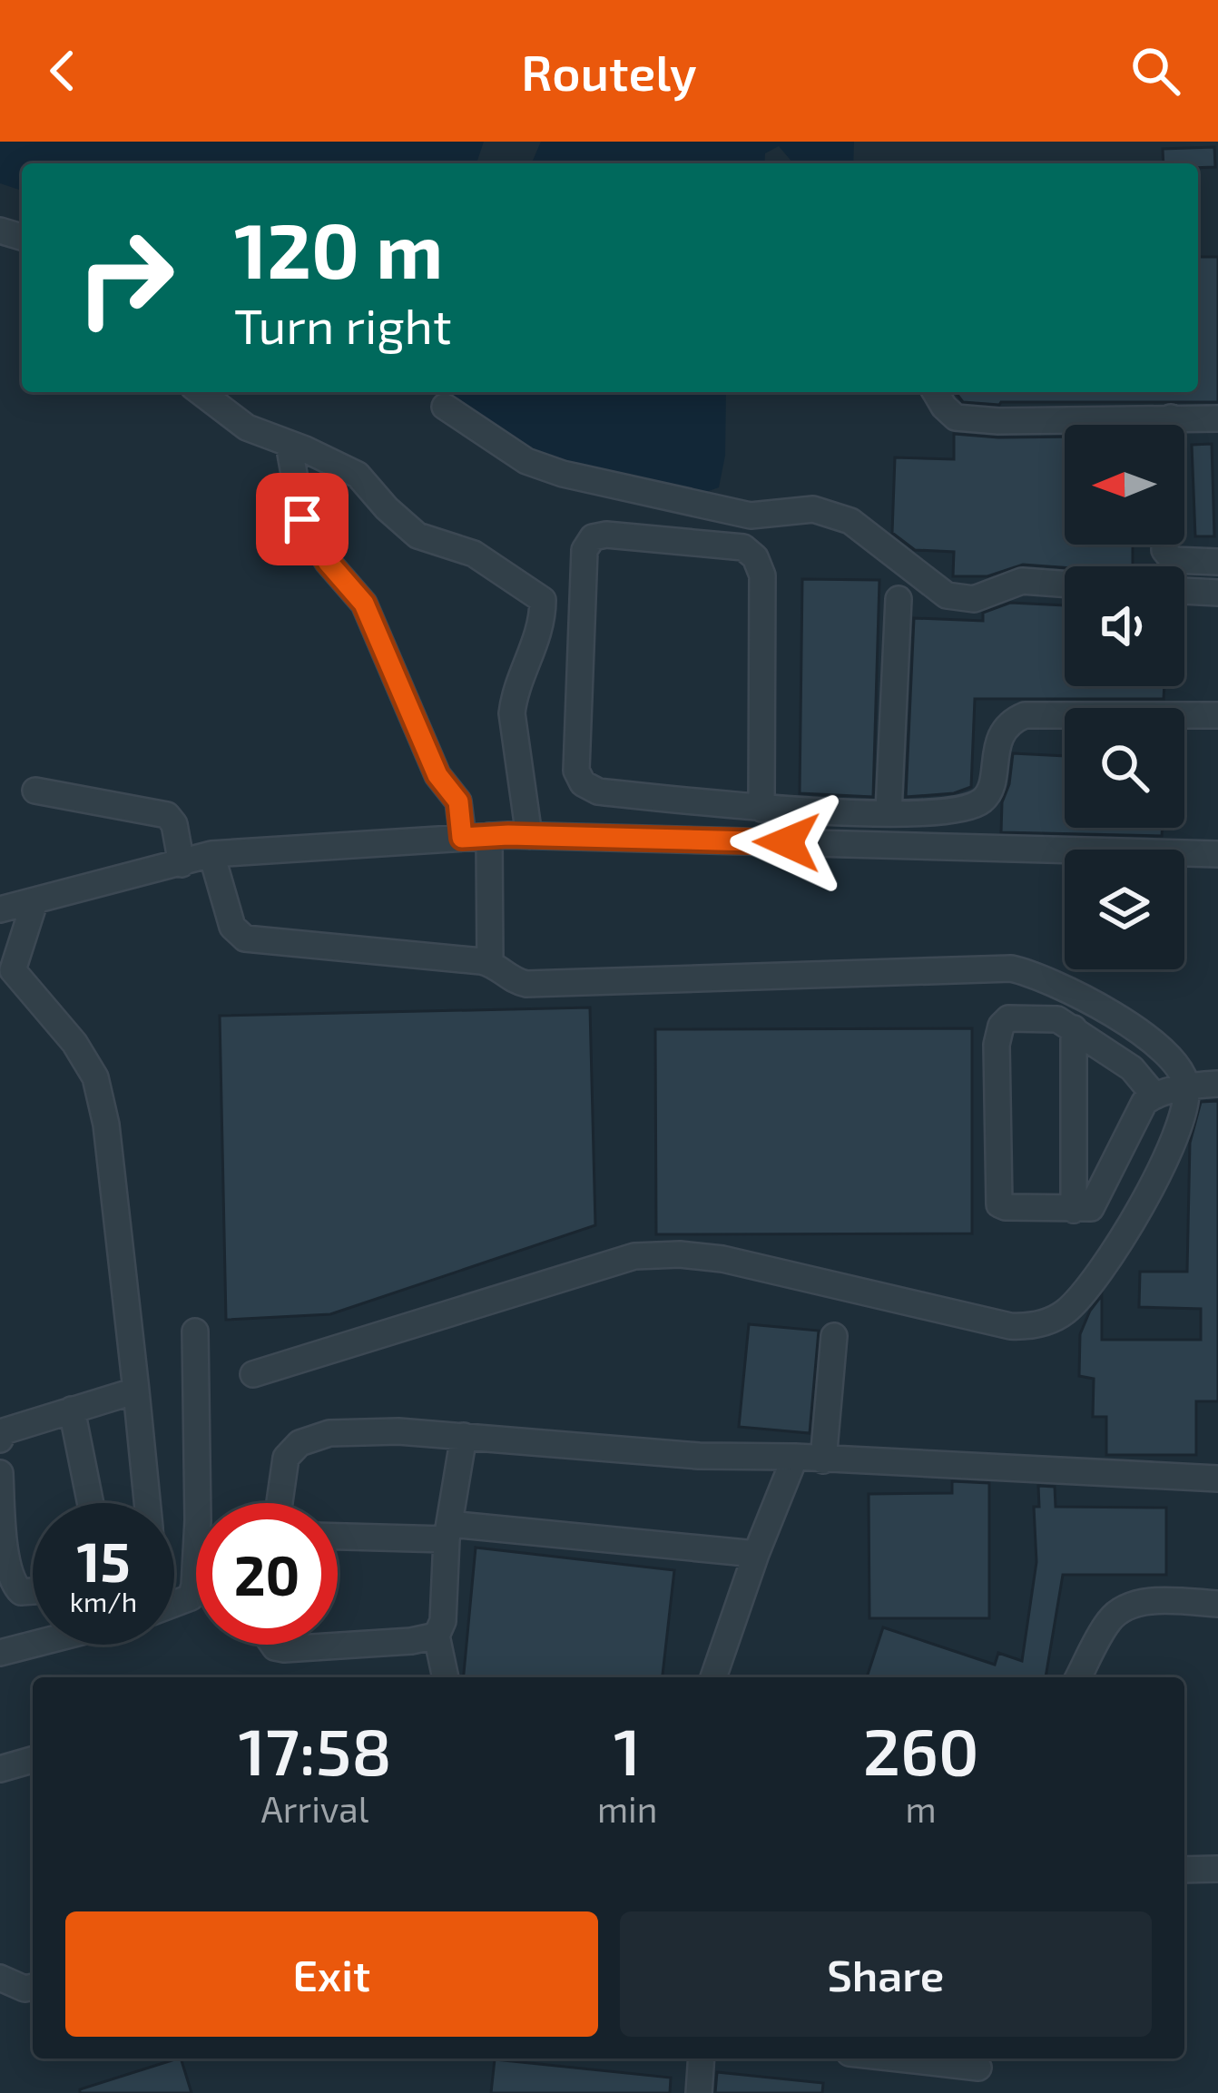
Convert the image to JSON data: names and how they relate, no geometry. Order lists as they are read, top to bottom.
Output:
{
  "north": "left",
  "page": {
    "header": "Routely",
    "turn": ["120 m", "Turn right"],
    "speed": "15 km/h",
    "limit": "20",
    "eta": [
      "17:58",
      "Arrival",
      "1",
      "min",
      "260",
      "m"
    ],
    "buttons": ["Exit", "Share"]
  }
}
